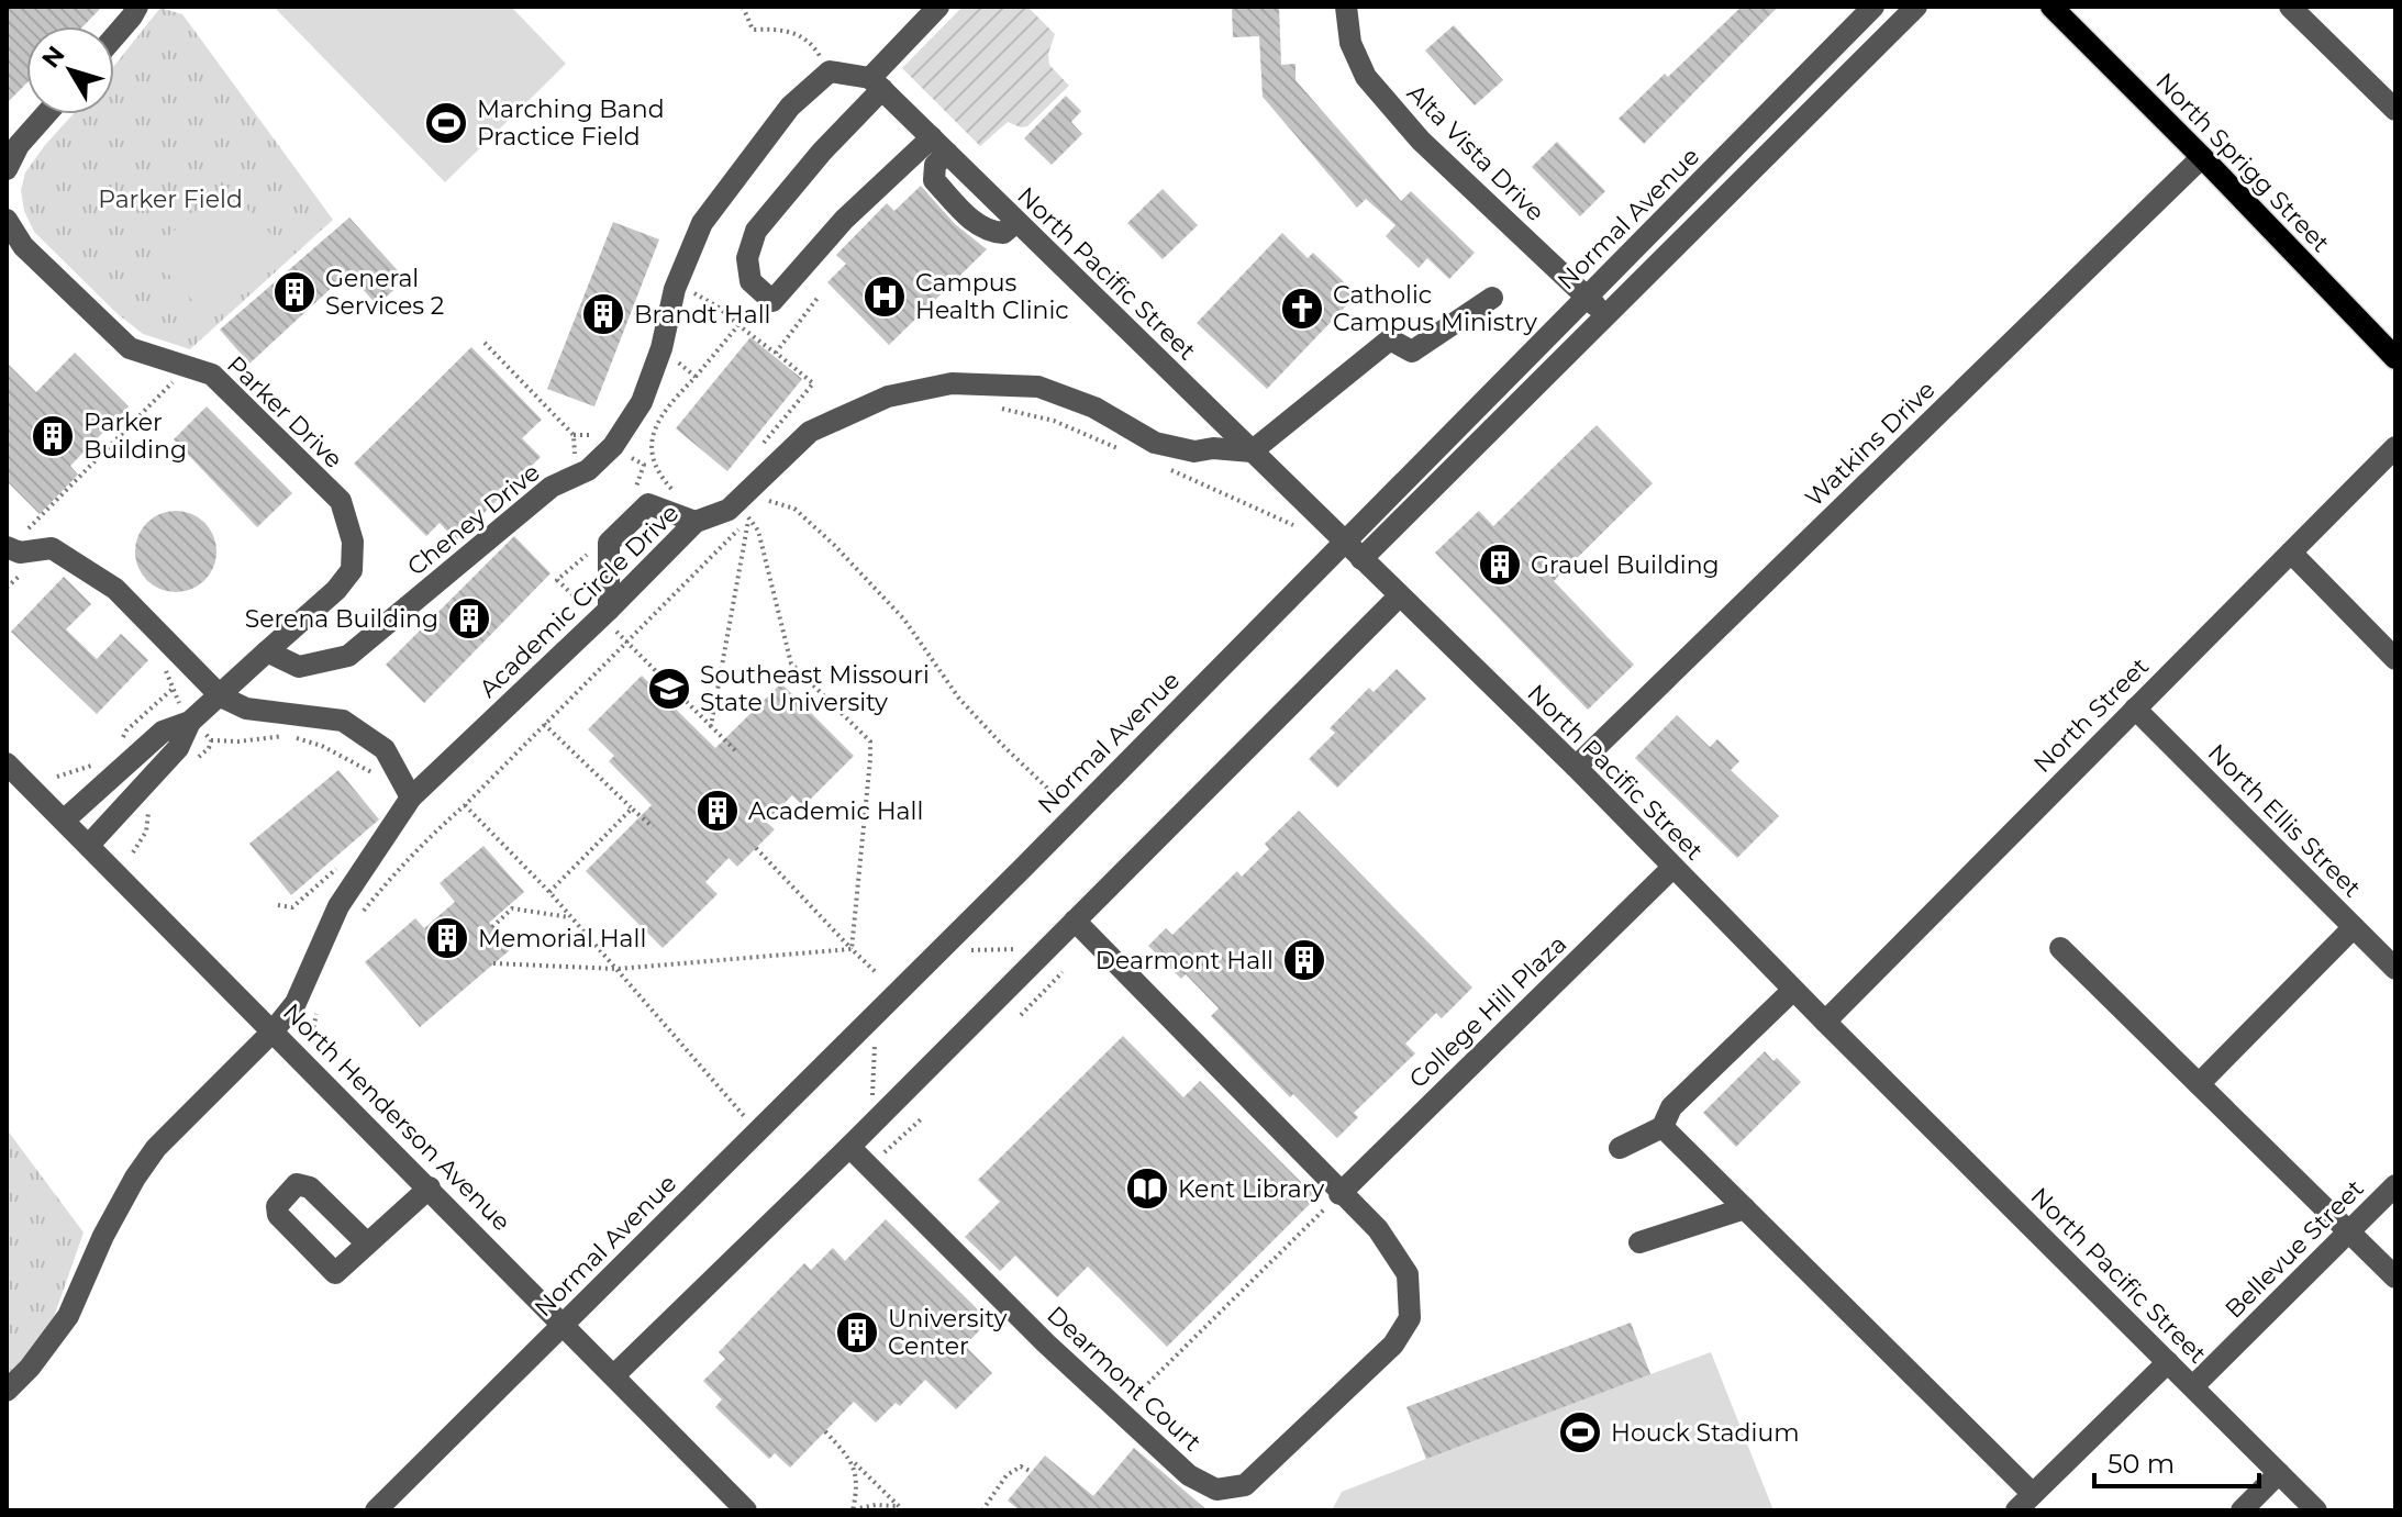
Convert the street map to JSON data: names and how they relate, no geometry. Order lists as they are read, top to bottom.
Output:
{
  "streets": {
    "main road": ["North Sprigg Street"],
    "street": [
      "Alta Vista Drive",
      "Normal Avenue",
      "North Pacific Street",
      "Parker Drive",
      "Watkins Drive",
      "Cheney Drive",
      "Academic Circle Drive",
      "North Street",
      "North Ellis Street",
      "College Hill Plaza",
      "North Henderson Avenue",
      "Bellevue Street",
      "Dearmont Court"
    ]
  },
  "crossings": [
    ["Alta Vista Drive", "Normal Avenue"],
    ["North Sprigg Street", "Watkins Drive"],
    ["Normal Avenue", "North Pacific Street"],
    ["Normal Avenue", "North Henderson Avenue"],
    ["North Pacific Street", "Watkins Drive"],
    ["North Pacific Street", "Academic Circle Drive"],
    ["North Pacific Street", "North Street"],
    ["North Pacific Street", "College Hill Plaza"],
    ["North Pacific Street", "Bellevue Street"],
    ["Parker Drive", "Cheney Drive"],
    ["Academic Circle Drive", "North Henderson Avenue"],
    ["North Street", "North Ellis Street"],
    ["College Hill Plaza", "Dearmont Court"]
  ],
  "parks": ["Parker Field"],
  "places": {
    "sports": ["Marching Band Practice Field", "Houck Stadium"],
    "building": [
      "General Services 2",
      "Brandt Hall",
      "Parker Building",
      "Grauel Building",
      "Serena Building",
      "Academic Hall",
      "Memorial Hall",
      "Dearmont Hall",
      "University Center"
    ],
    "hospital": ["Campus Health Clinic"],
    "church": ["Catholic Campus Ministry"],
    "school or university": ["Southeast Missouri State University"],
    "library": ["Kent Library"]
  },
  "scale_bar": "50 m",
  "north": "top left"
}
